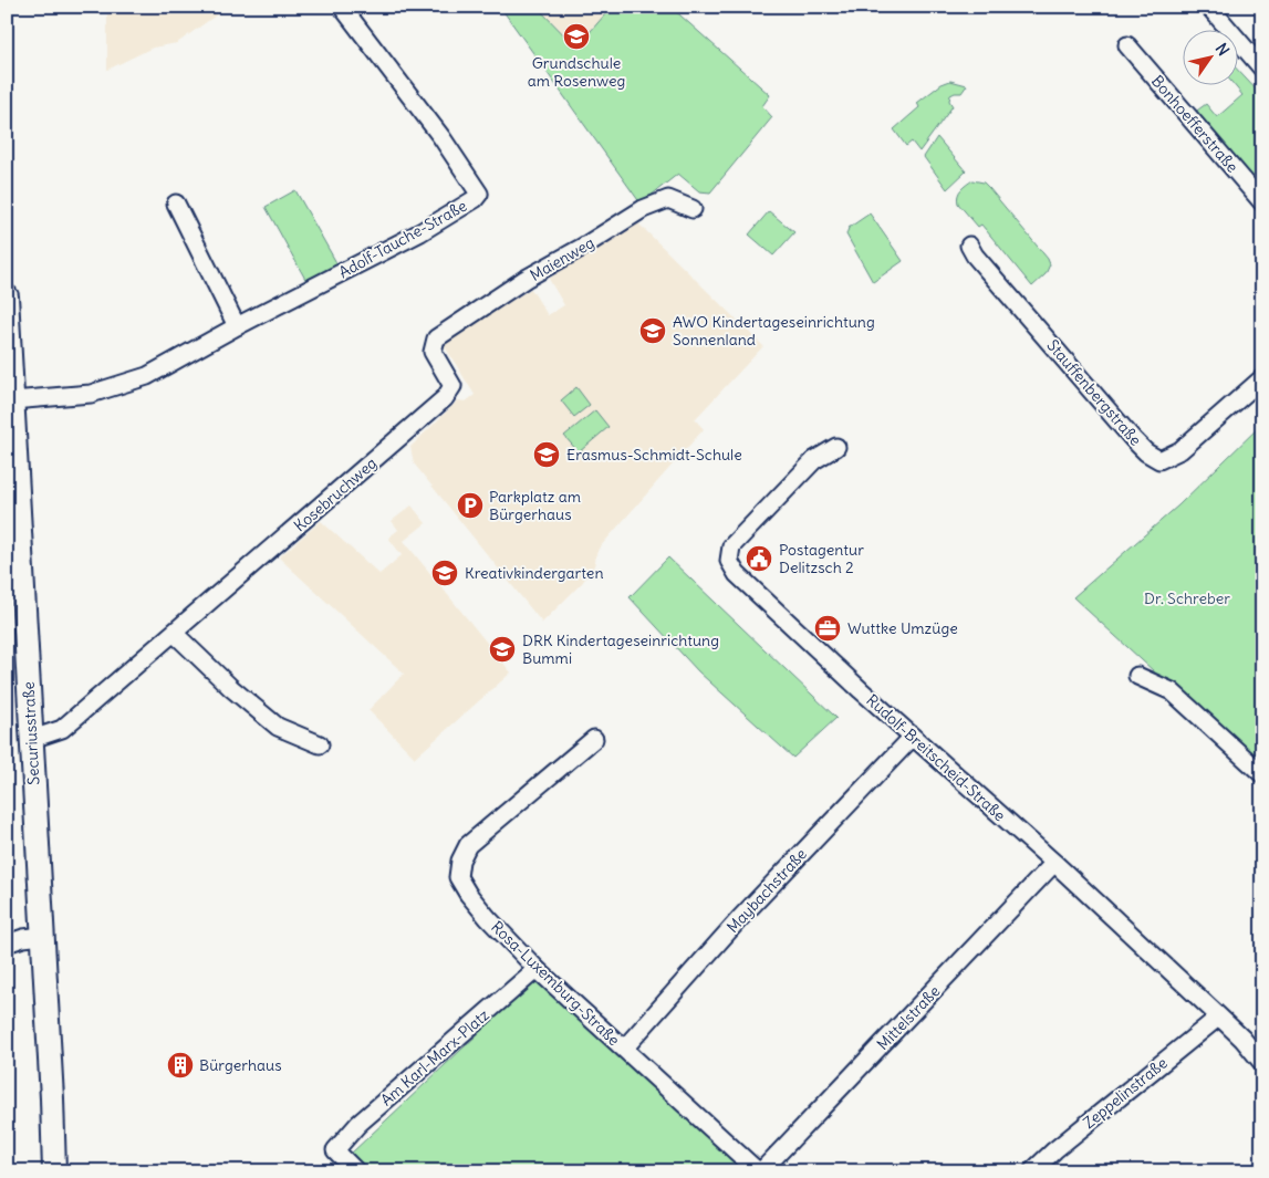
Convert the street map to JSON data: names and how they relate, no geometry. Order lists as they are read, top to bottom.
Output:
{
  "streets": {
    "street": [
      "Bonhoefferstraße",
      "Adolf-Tauche-Straße",
      "Maienweg",
      "Stauffenbergstraße",
      "Kosebruchweg",
      "Securiusstraße",
      "Rudolf-Breitscheid-Straße",
      "Maybachstraße",
      "Rosa-Luxemburg-Straße",
      "Mittelstraße",
      "Am Karl-Marx-Platz",
      "Zeppelinstraße"
    ]
  },
  "crossings": [
    ["Adolf-Tauche-Straße", "Securiusstraße"],
    ["Maienweg", "Kosebruchweg"],
    ["Kosebruchweg", "Securiusstraße"],
    ["Rudolf-Breitscheid-Straße", "Maybachstraße"],
    ["Rudolf-Breitscheid-Straße", "Mittelstraße"],
    ["Rudolf-Breitscheid-Straße", "Zeppelinstraße"],
    ["Maybachstraße", "Rosa-Luxemburg-Straße"],
    ["Rosa-Luxemburg-Straße", "Mittelstraße"],
    ["Rosa-Luxemburg-Straße", "Am Karl-Marx-Platz"]
  ],
  "parks": ["Dr. Schreber"],
  "places": {
    "school or university": [
      "Grundschule am Rosenweg",
      "AWO Kindertageseinrichtung Sonnenland",
      "Erasmus-Schmidt-Schule",
      "Kreativkindergarten",
      "DRK Kindertageseinrichtung Bummi"
    ],
    "parking": ["Parkplatz am Bürgerhaus"],
    "public building": ["Postagentur Delitzsch 2"],
    "office": ["Wuttke Umzüge"],
    "building": ["Bürgerhaus"]
  },
  "north": "top right"
}
